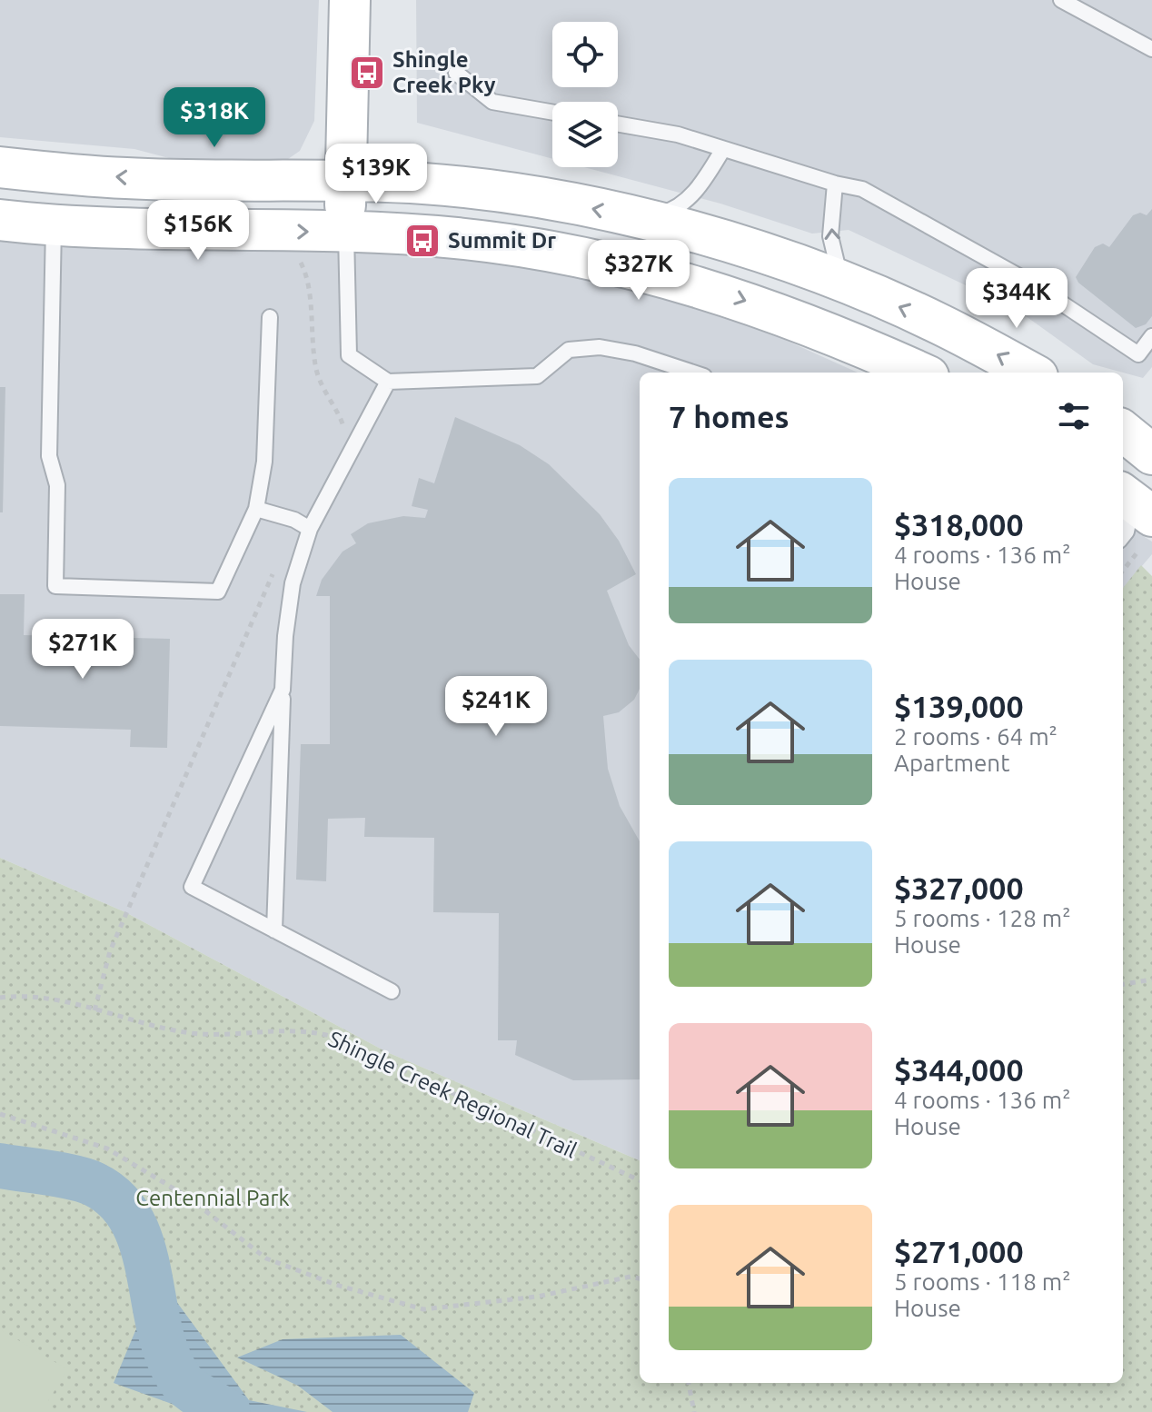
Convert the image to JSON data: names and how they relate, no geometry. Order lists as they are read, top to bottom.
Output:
{
  "streets": {
    "path": ["Shingle Creek Regional Trail"]
  },
  "parks": ["Centennial Park"],
  "places": {
    "bus stop": ["Shingle Creek Pky", "Summit Dr"]
  },
  "page": {
    "price": [
      "$318K",
      "$139K",
      "$156K",
      "$327K",
      "$344K",
      "$271K",
      "$241K"
    ],
    "heading": "7 homes",
    "list": [
      {
        "name": "$318,000",
        "note": "4 rooms · 136 m² · House"
      },
      {
        "name": "$139,000",
        "note": "2 rooms · 64 m² · Apartment"
      },
      {
        "name": "$327,000",
        "note": "5 rooms · 128 m² · House"
      },
      {
        "name": "$344,000",
        "note": "4 rooms · 136 m² · House"
      },
      {
        "name": "$271,000",
        "note": "5 rooms · 118 m² · House"
      }
    ]
  }
}
